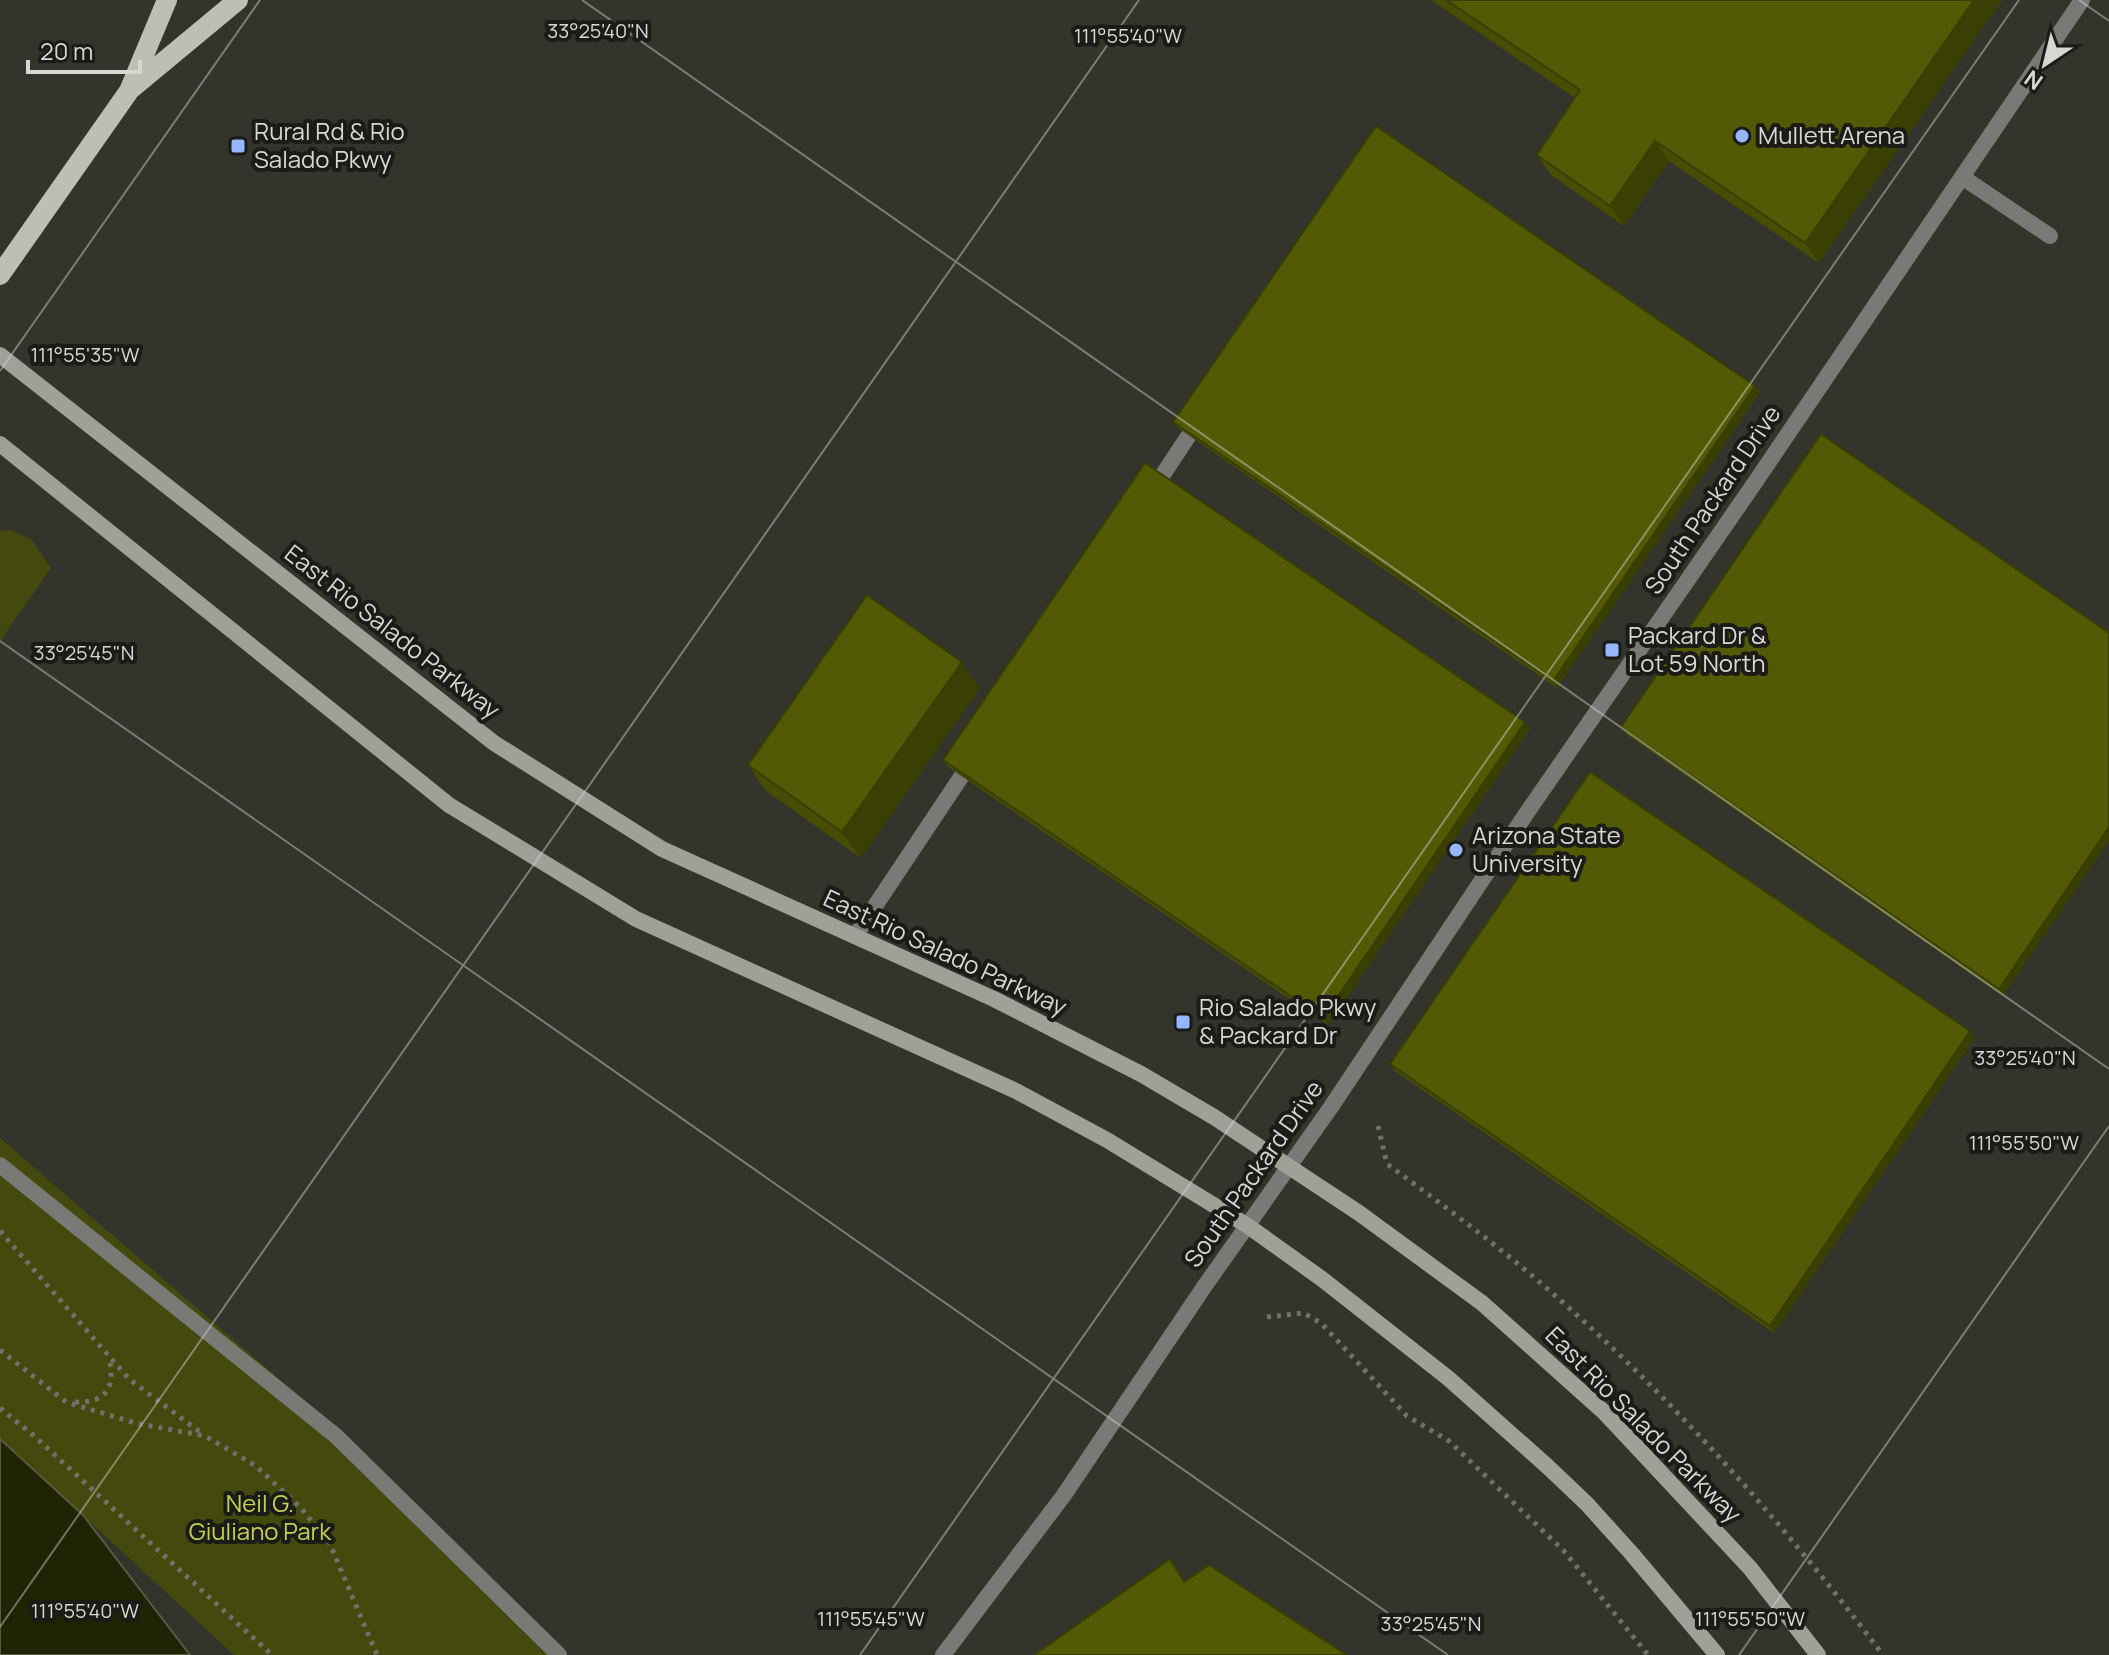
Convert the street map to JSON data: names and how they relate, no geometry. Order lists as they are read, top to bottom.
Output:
{
  "streets": {
    "main road": ["East Rio Salado Parkway"],
    "street": ["South Packard Drive"]
  },
  "crossings": [
    ["South Packard Drive", "East Rio Salado Parkway"]
  ],
  "parks": ["Neil G. Giuliano Park"],
  "places": {
    "other": ["Mullett Arena", "Arizona State University"],
    "transit": ["Rural Rd & Rio Salado Pkwy", "Packard Dr & Lot 59 North", "Rio Salado Pkwy & Packard Dr"]
  },
  "scale_bar": "20 m",
  "north": "bottom left",
  "coordinates": [
    "33°25'40\"N",
    "111°55'40\"W",
    "111°55'35\"W",
    "33°25'45\"N",
    "111°55'50\"W",
    "111°55'45\"W"
  ]
}
